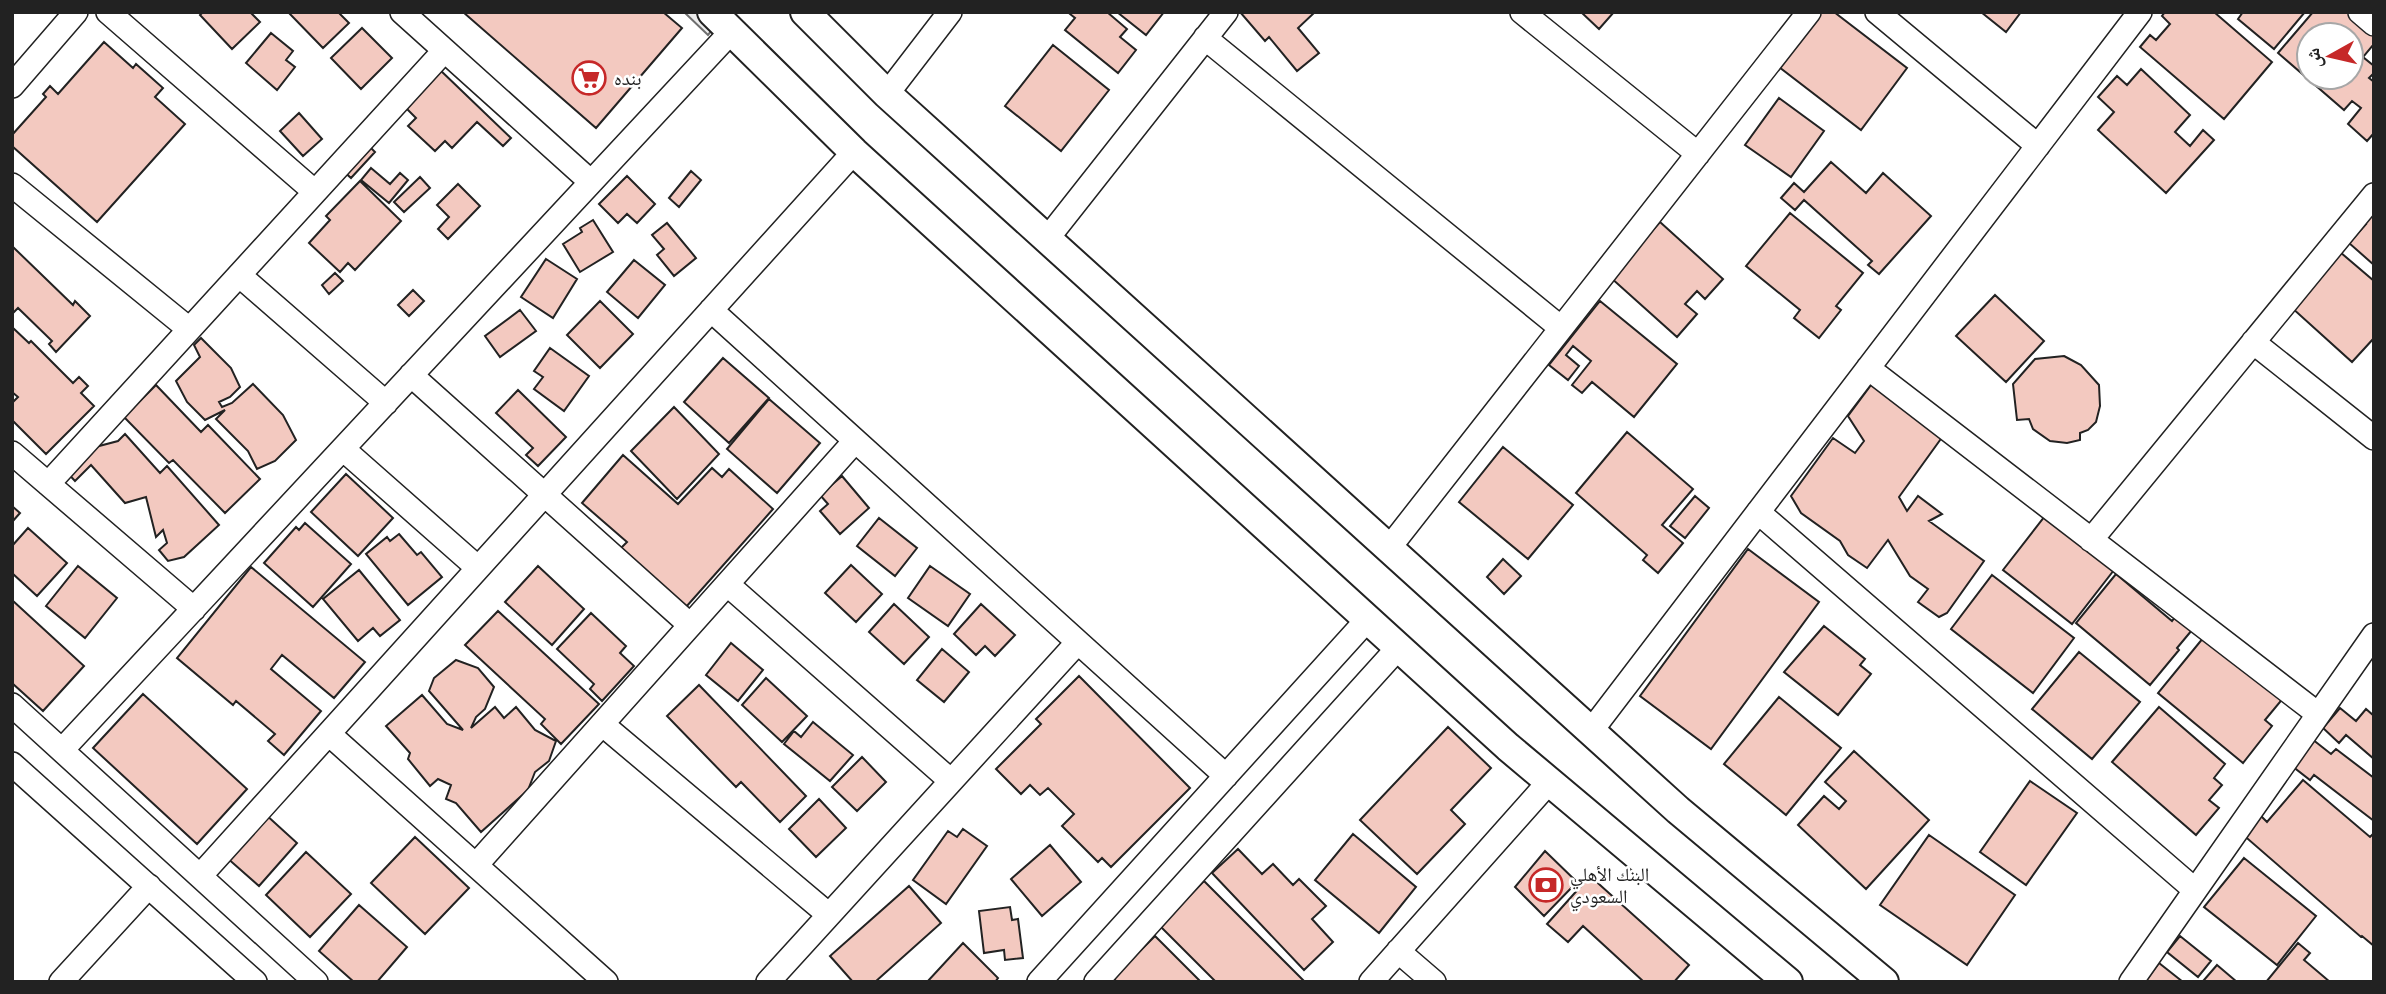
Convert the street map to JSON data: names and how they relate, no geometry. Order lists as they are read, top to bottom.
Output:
{
  "places": {
    "supermarket": ["بنده"],
    "bank": ["البنك الأهلي السعودي"]
  },
  "north": "left"
}
